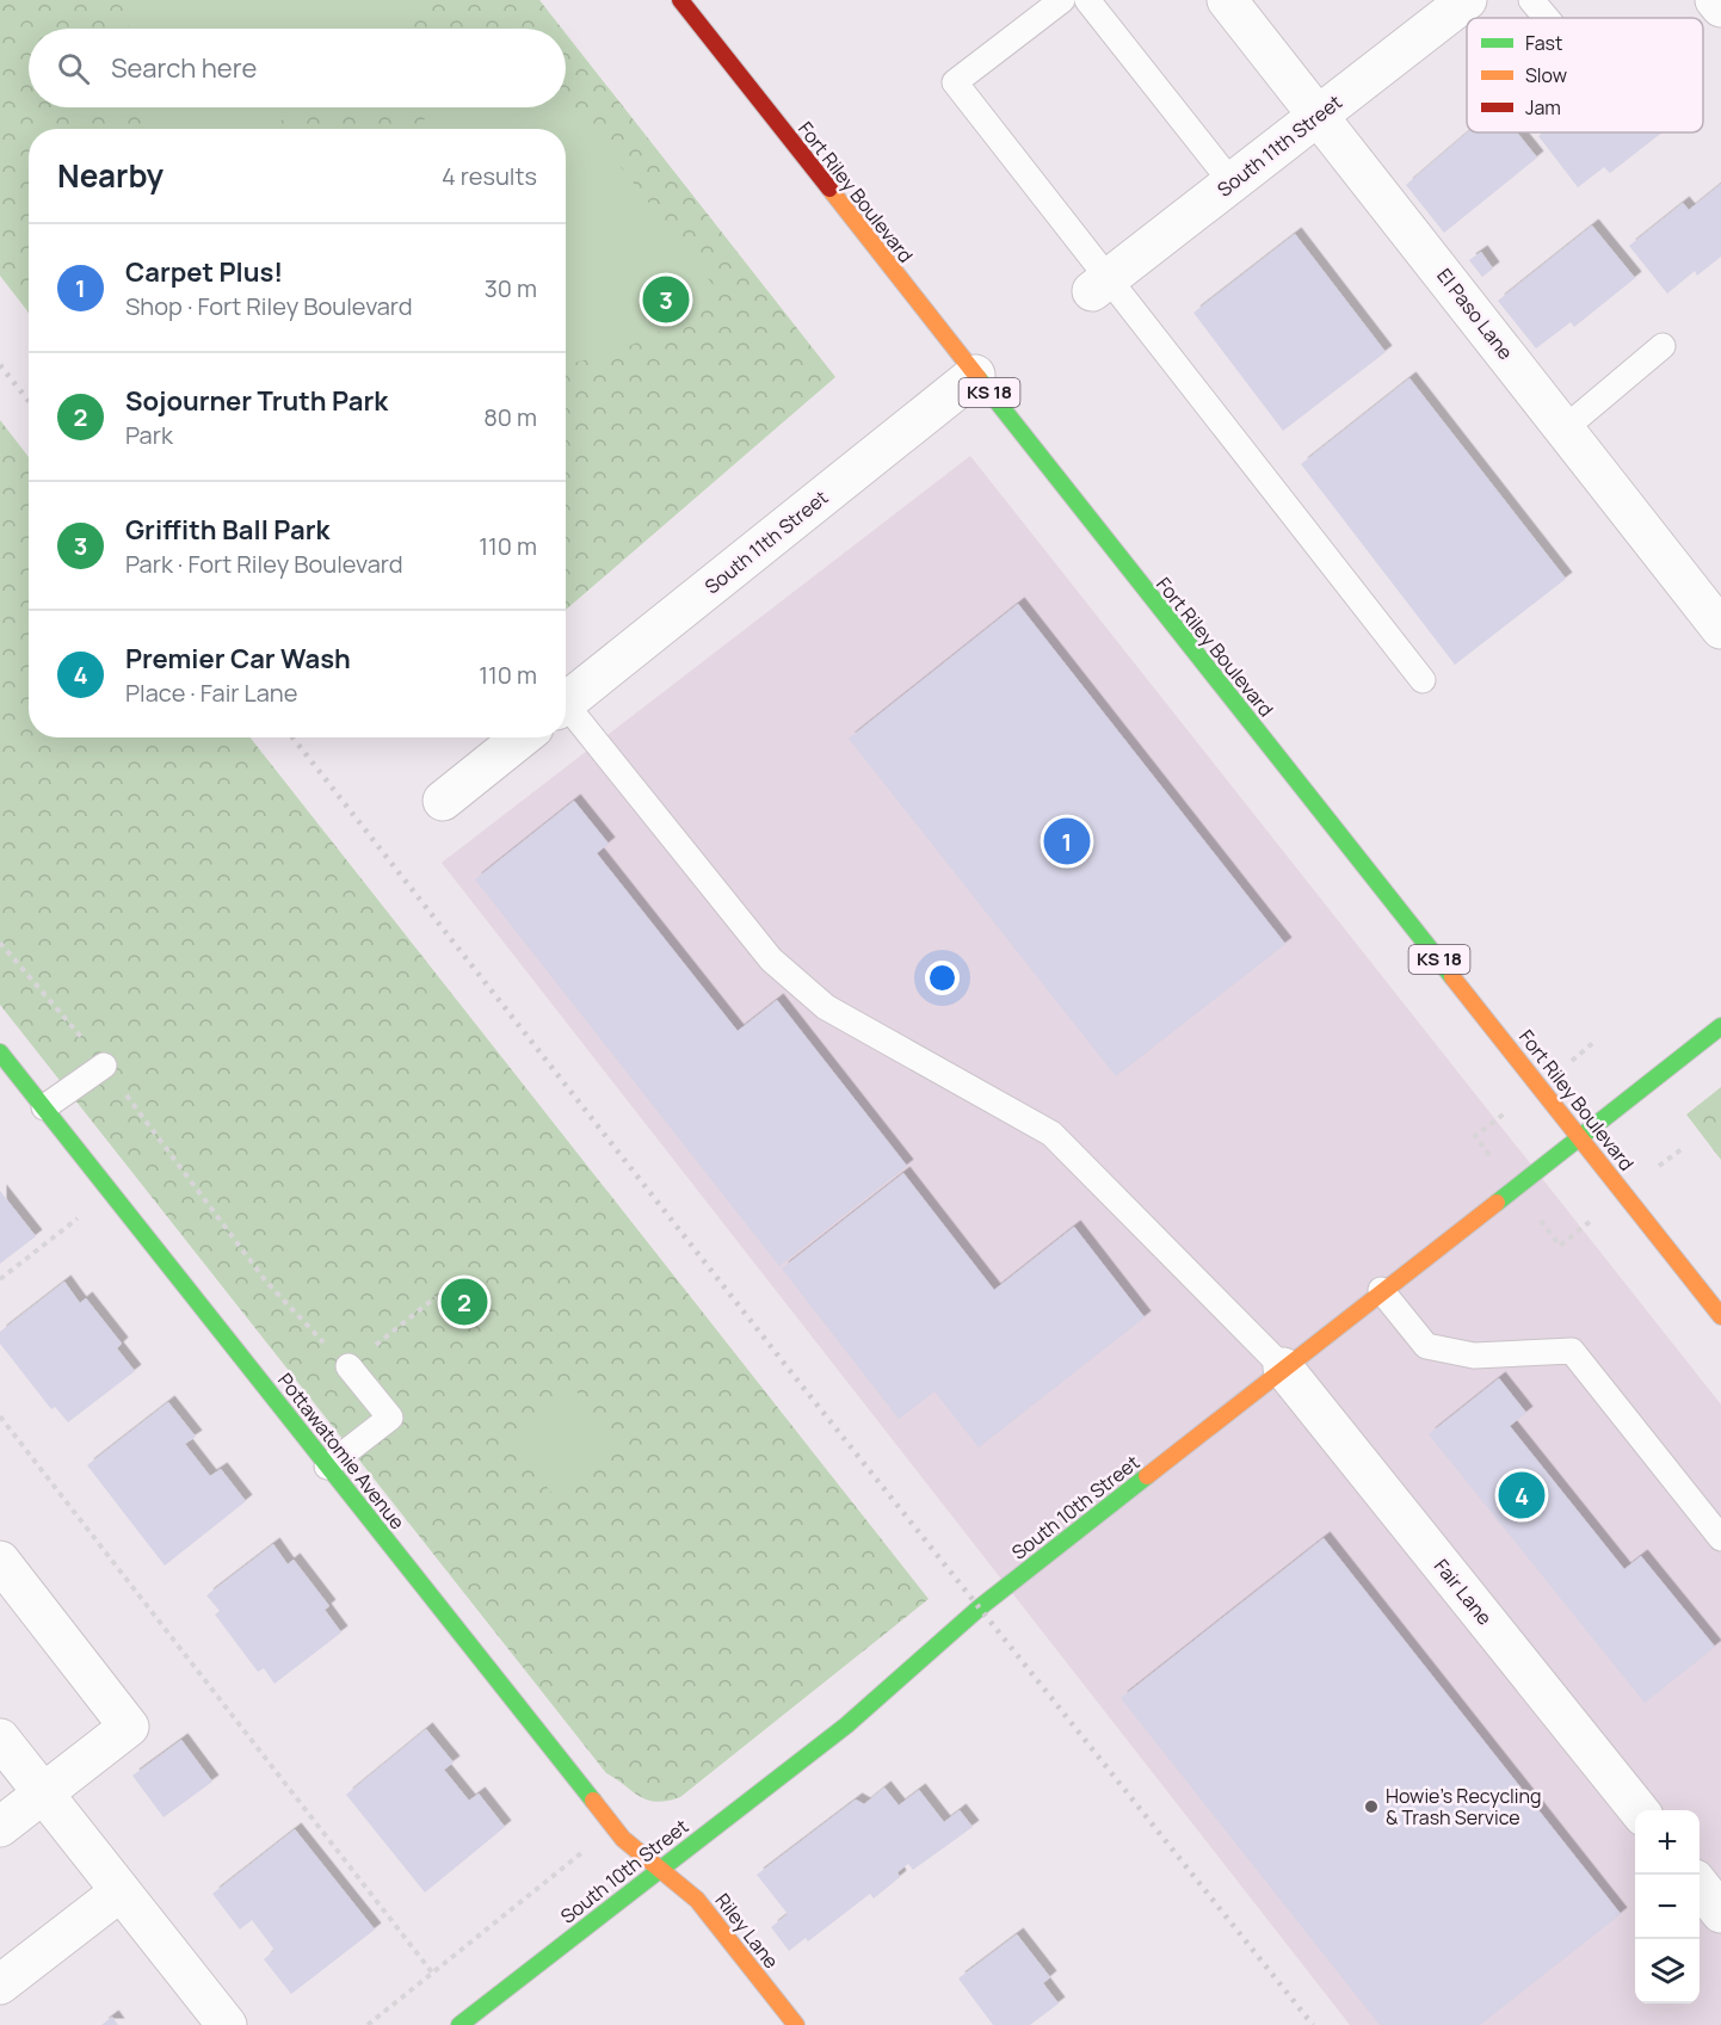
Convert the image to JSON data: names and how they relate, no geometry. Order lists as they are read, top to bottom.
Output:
{
  "streets": {
    "main road": [
      "Fort Riley Boulevard",
      "KS 18",
      "Pottawatomie Avenue",
      "South 10th Street",
      "Riley Lane"
    ],
    "street": ["South 11th Street", "El Paso Lane", "Fair Lane"]
  },
  "crossings": [
    ["South 11th Street", "Fort Riley Boulevard"],
    ["South 11th Street", "El Paso Lane"],
    ["Fort Riley Boulevard", "South 10th Street"],
    ["Pottawatomie Avenue", "South 10th Street"],
    ["Pottawatomie Avenue", "Riley Lane"],
    ["South 10th Street", "Fair Lane"],
    ["South 10th Street", "Riley Lane"]
  ],
  "places": ["Howie's Recycling & Trash Service"],
  "legend": ["Fast", "Slow", "Jam"],
  "page": {
    "search": "Search here",
    "heading": ["Nearby", "4 results"],
    "list": [
      {
        "mark": "1",
        "name": "Carpet Plus!",
        "note": "Shop · Fort Riley Boulevard",
        "value": "30 m"
      },
      {
        "mark": "2",
        "name": "Sojourner Truth Park",
        "note": "Park",
        "value": "80 m"
      },
      {
        "mark": "3",
        "name": "Griffith Ball Park",
        "note": "Park · Fort Riley Boulevard",
        "value": "110 m"
      },
      {
        "mark": "4",
        "name": "Premier Car Wash",
        "note": "Place · Fair Lane",
        "value": "110 m"
      }
    ],
    "pins": [
      "3",
      "1",
      "2",
      "4"
    ],
    "map_buttons": ["+", "−"]
  }
}
